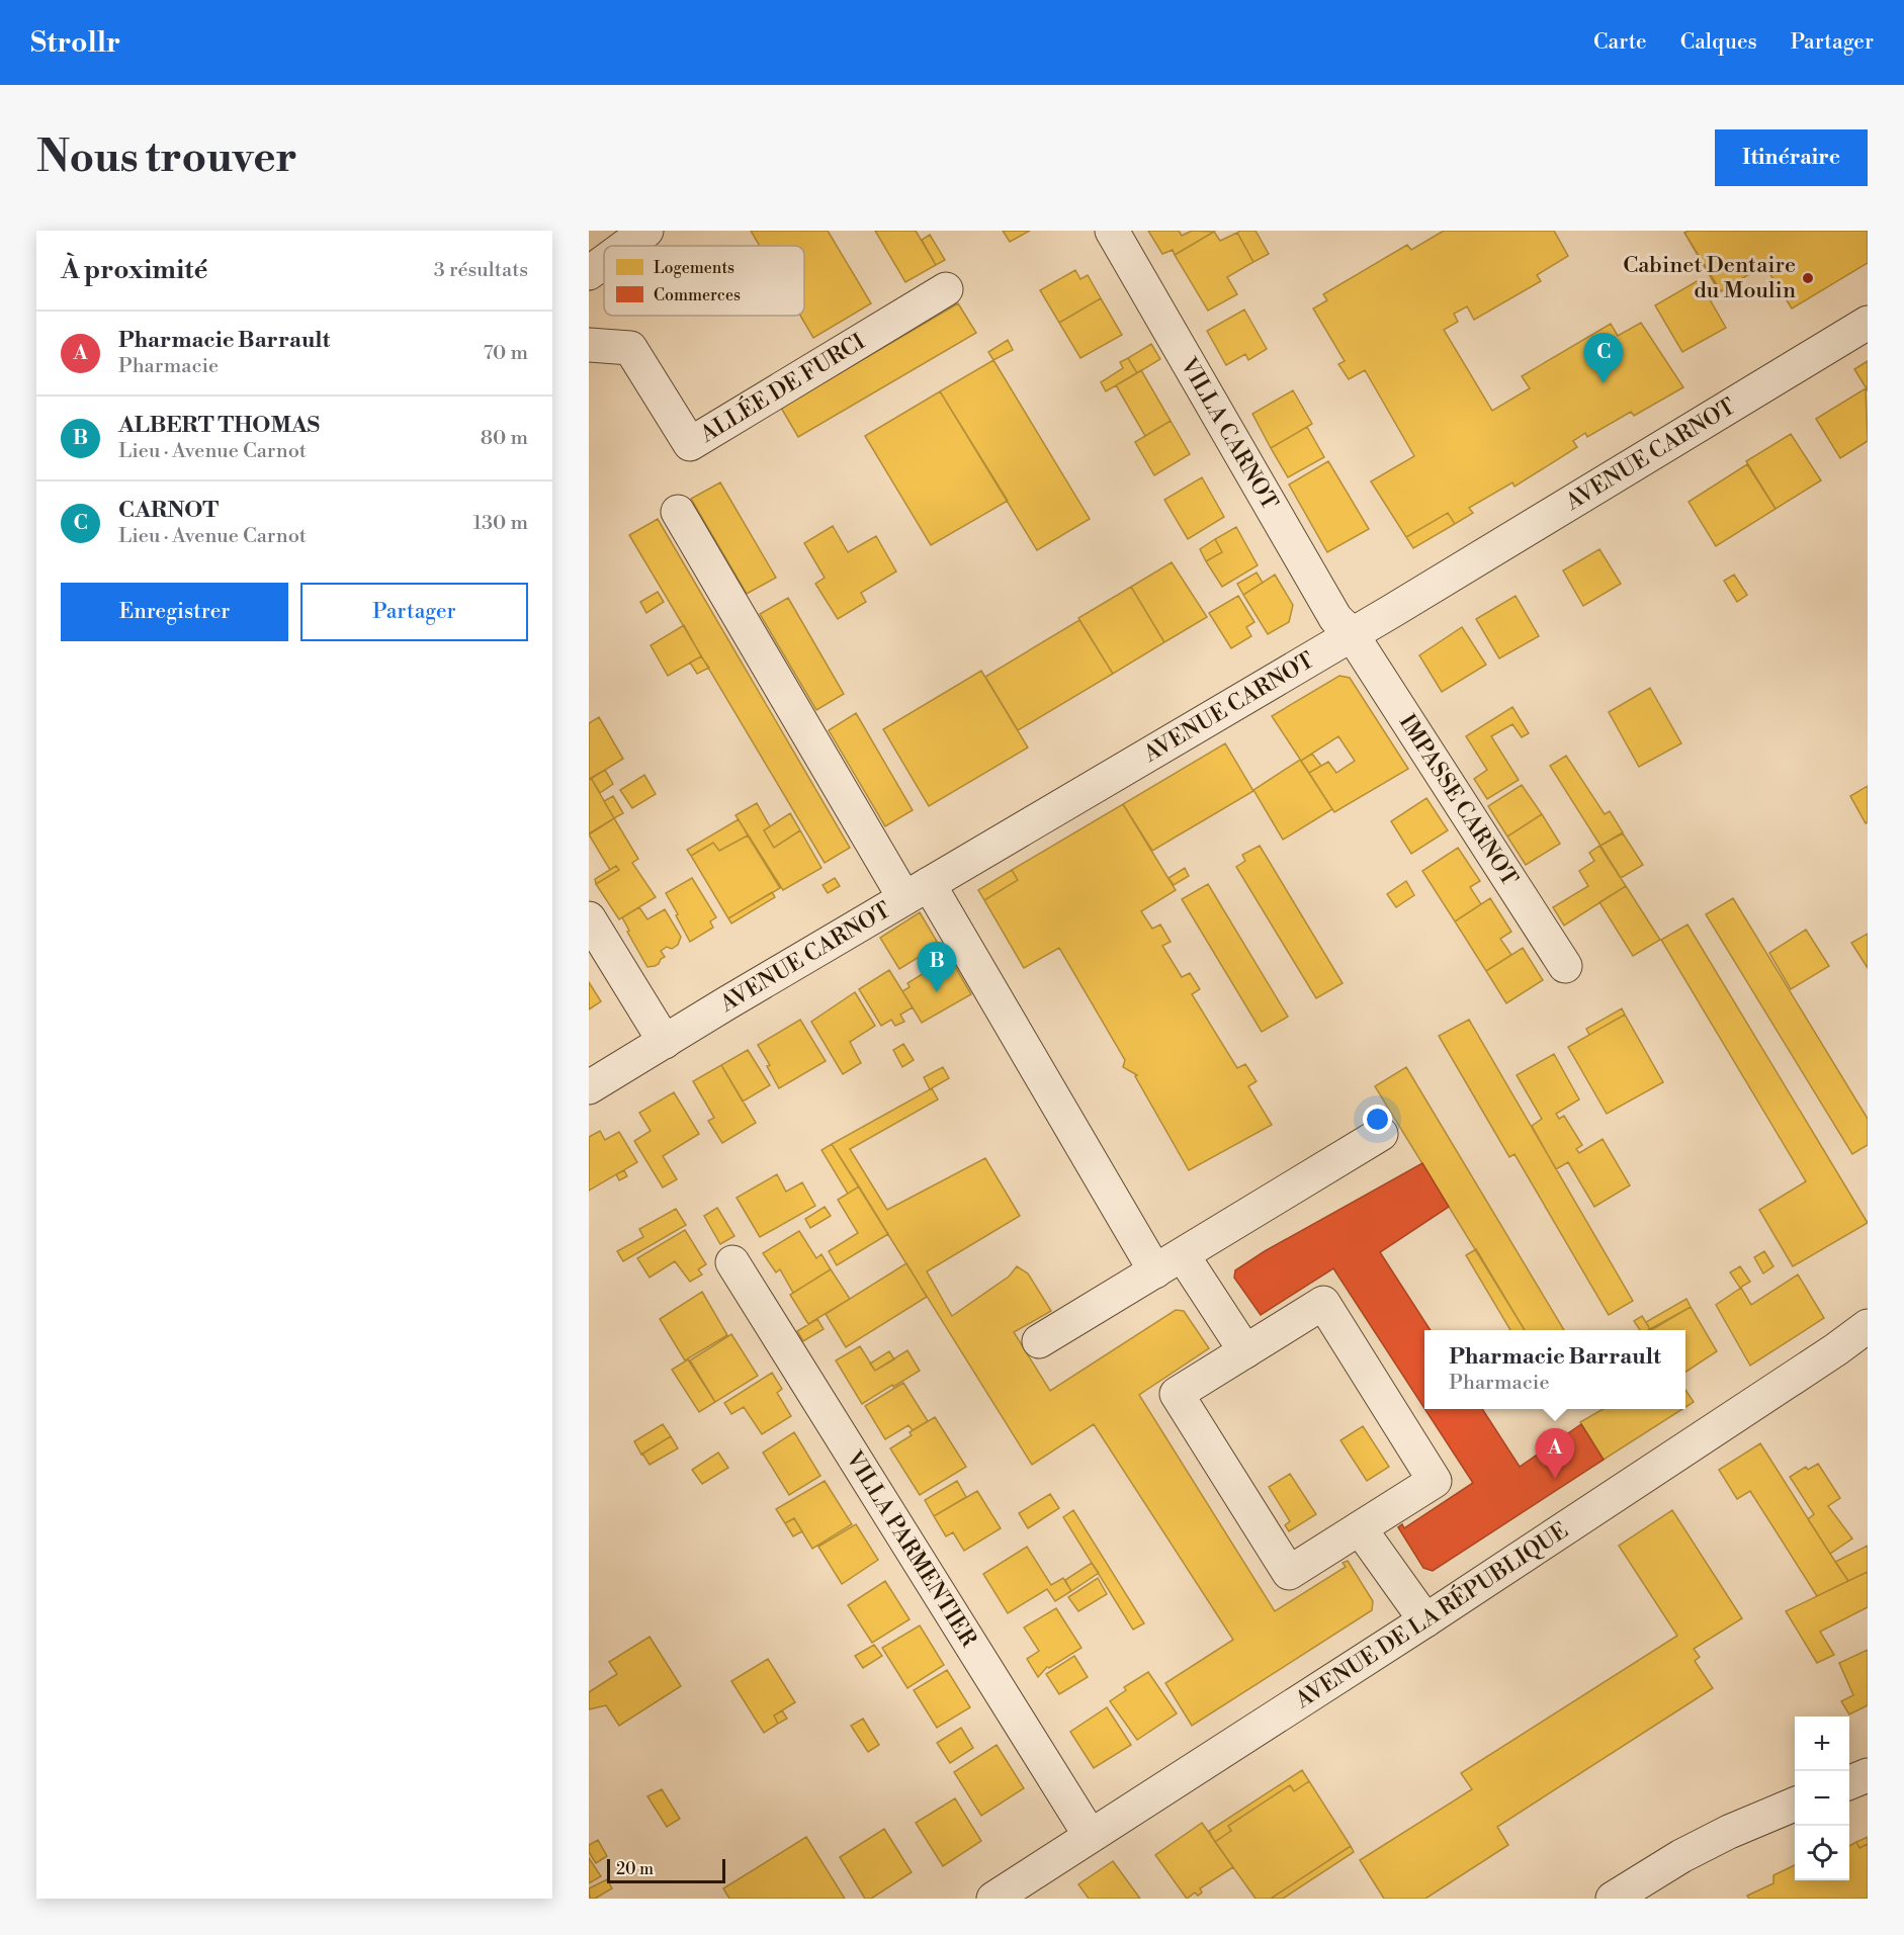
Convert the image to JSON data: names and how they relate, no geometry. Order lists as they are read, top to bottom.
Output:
{
  "streets": {
    "street": [
      "ALLÉE DE FURCI",
      "VILLA CARNOT",
      "AVENUE CARNOT",
      "IMPASSE CARNOT",
      "VILLA PARMENTIER",
      "AVENUE DE LA RÉPUBLIQUE"
    ]
  },
  "crossings": [
    ["VILLA CARNOT", "AVENUE CARNOT"],
    ["VILLA CARNOT", "IMPASSE CARNOT"],
    ["AVENUE CARNOT", "IMPASSE CARNOT"],
    ["VILLA PARMENTIER", "AVENUE DE LA RÉPUBLIQUE"]
  ],
  "places": ["Cabinet Dentaire du Moulin"],
  "legend": ["Logements", "Commerces"],
  "scale_bar": "20 m",
  "page": {
    "header": "Strollr",
    "nav": ["Carte", "Calques", "Partager"],
    "buttons": [
      "Itinéraire",
      ["Enregistrer", "Partager"]
    ],
    "title": "Nous trouver",
    "heading": ["À proximité", "3 résultats"],
    "list": [
      {
        "mark": "A",
        "name": "Pharmacie Barrault",
        "note": "Pharmacie",
        "value": "70 m"
      },
      {
        "mark": "B",
        "name": "ALBERT THOMAS",
        "note": "Lieu · Avenue Carnot",
        "value": "80 m"
      },
      {
        "mark": "C",
        "name": "CARNOT",
        "note": "Lieu · Avenue Carnot",
        "value": "130 m"
      }
    ],
    "pins": ["C", "B", "A"],
    "popup": ["Pharmacie Barrault", "Pharmacie"],
    "map_buttons": ["+", "−"],
    "scale": "20 m"
  }
}
